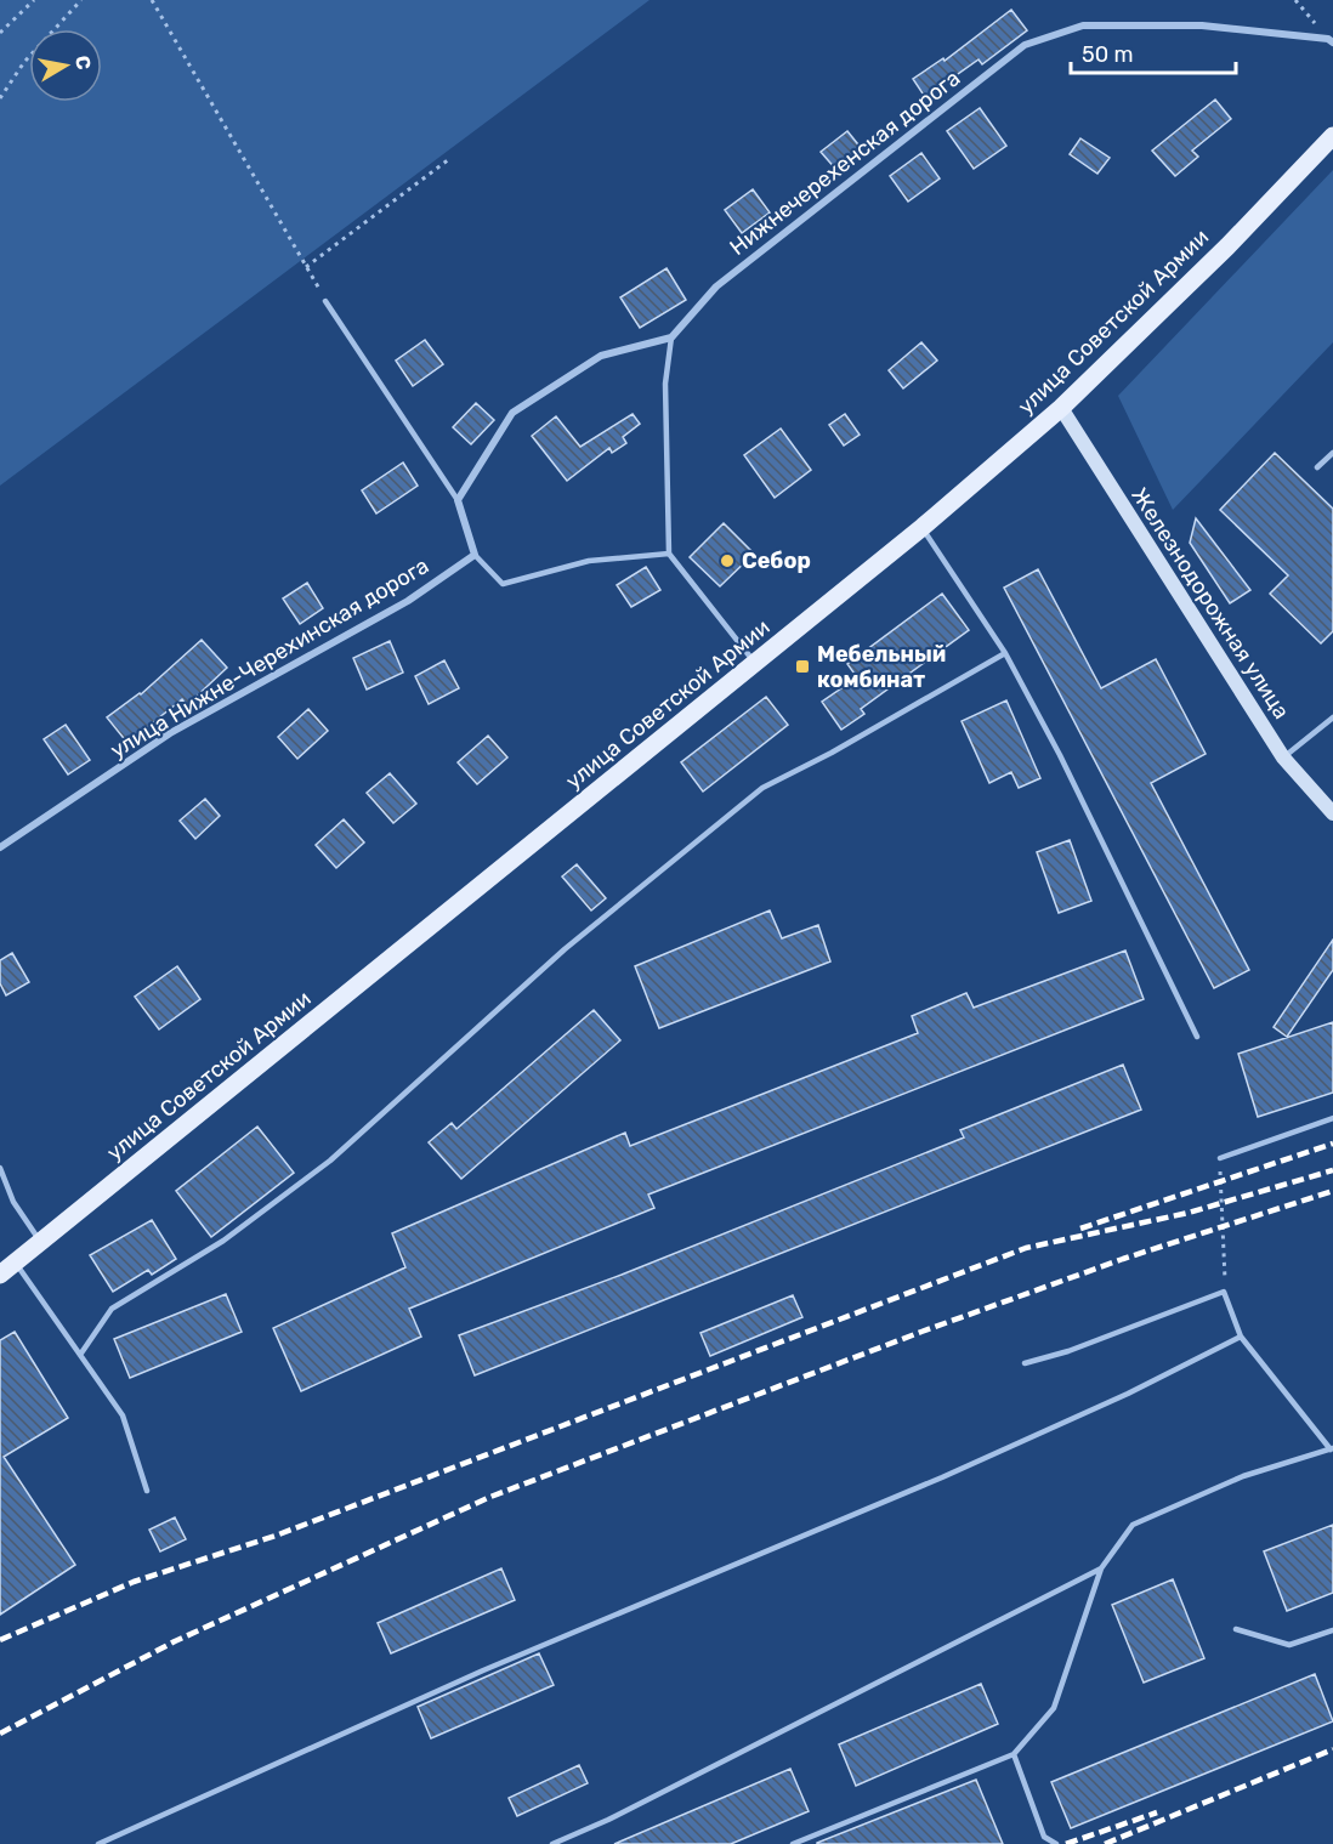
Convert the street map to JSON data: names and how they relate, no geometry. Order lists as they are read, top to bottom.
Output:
{
  "streets": {
    "main road": ["улица Советской Армии"],
    "street": ["Нижнечерехенская дорога", "Железнодорожная улица", "улица Нижне-Черехинская дорога"]
  },
  "crossings": [
    ["улица Советской Армии", "Железнодорожная улица"]
  ],
  "places": {
    "other": ["Себор"],
    "transit": ["Мебельный комбинат"]
  },
  "scale_bar": "50 m",
  "north": "right"
}
